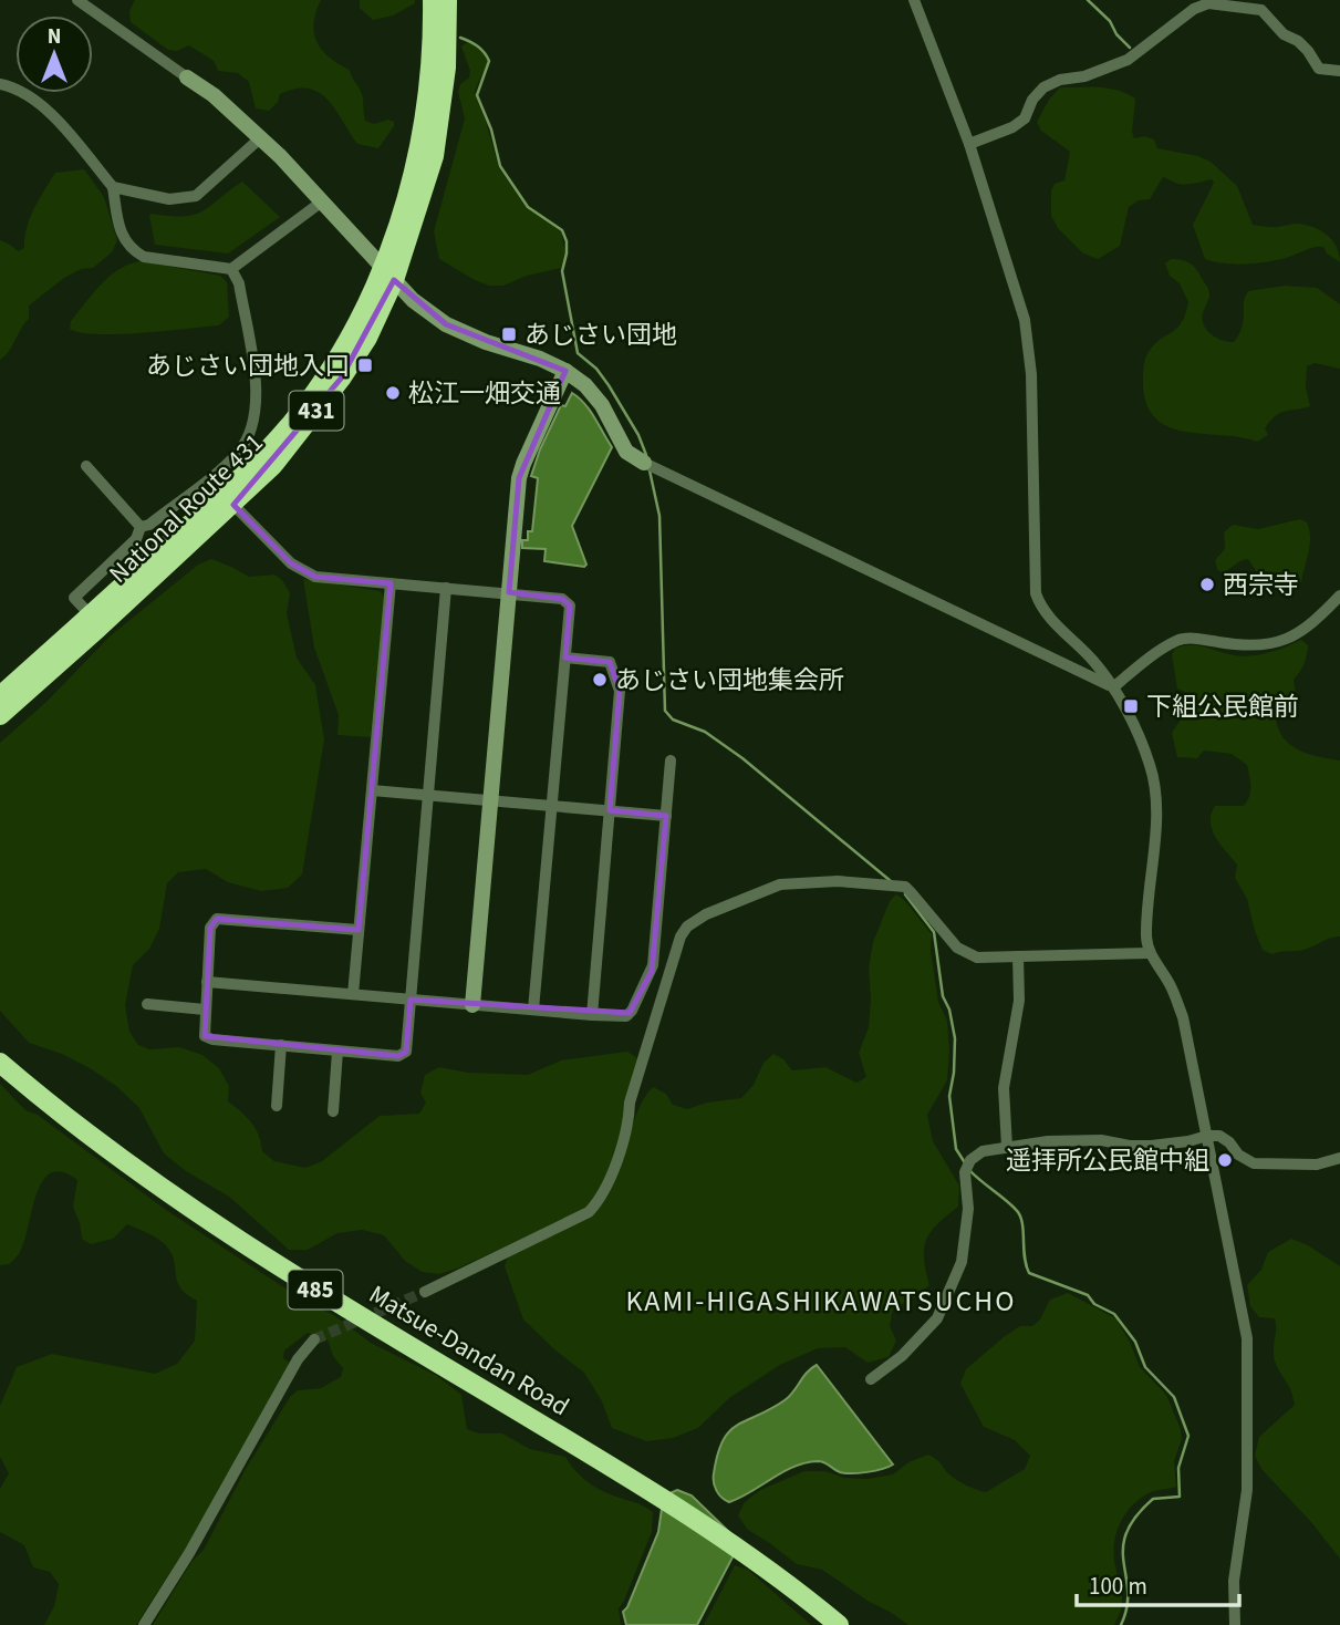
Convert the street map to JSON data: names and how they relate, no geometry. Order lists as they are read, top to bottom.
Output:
{
  "streets": {
    "highway": [
      "431",
      "National Route 431",
      "485",
      "Matsue-Dandan Road"
    ]
  },
  "districts": ["KAMI-HIGASHIKAWATSUCHO"],
  "places": {
    "transit": ["あじさい団地", "あじさい団地入口", "下組公民館前"],
    "other": [
      "松江一畑交通",
      "西宗寺",
      "あじさい団地集会所",
      "遥拝所公民館中組"
    ]
  },
  "scale_bar": "100 m",
  "north": "top"
}
